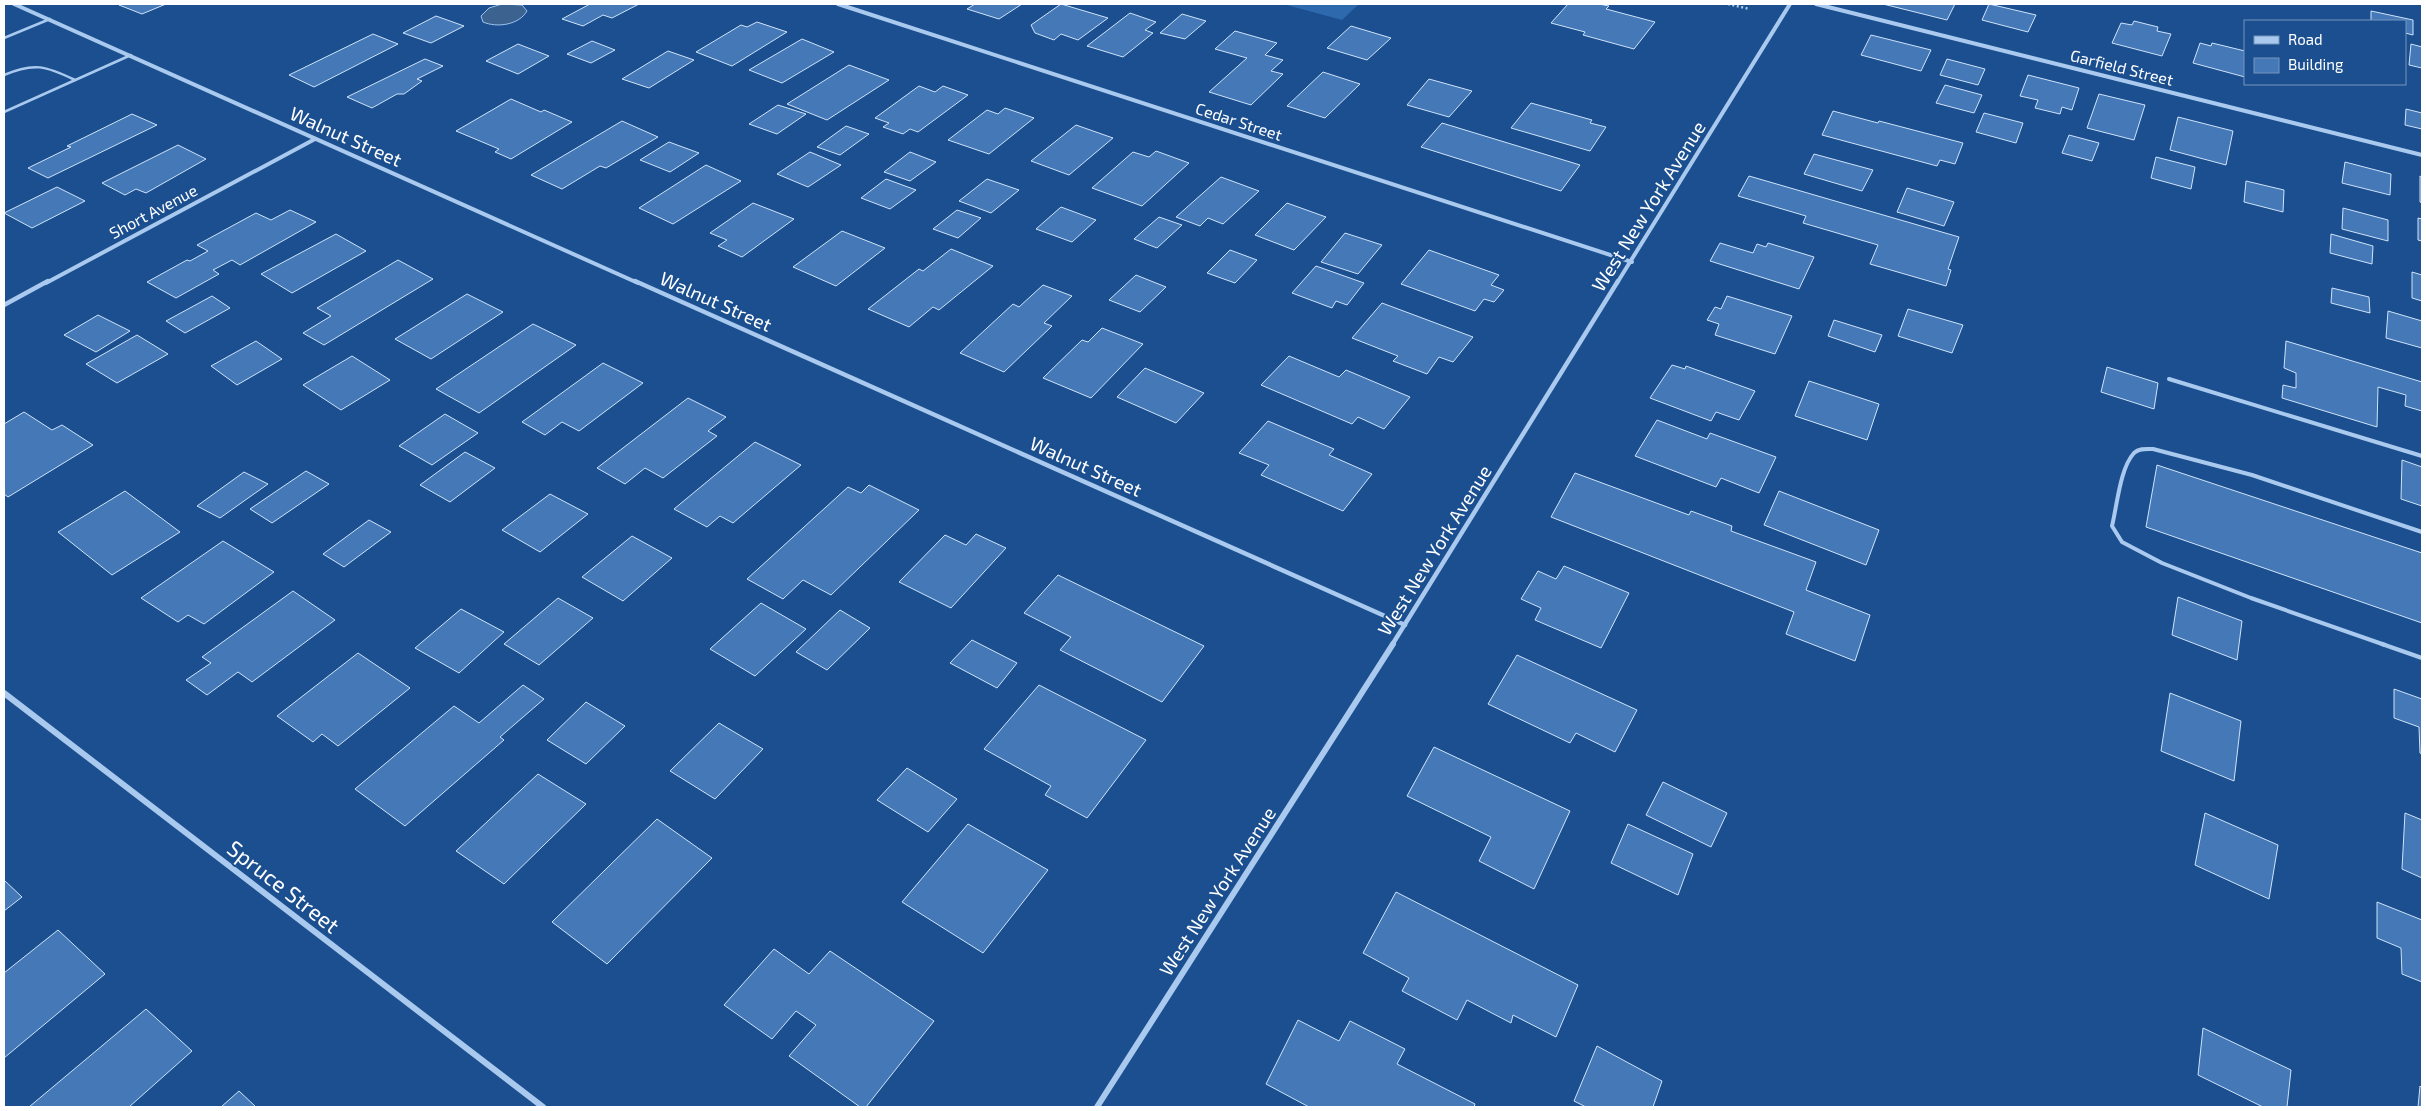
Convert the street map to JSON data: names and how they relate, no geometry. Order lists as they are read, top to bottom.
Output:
{
  "streets": {
    "street": [
      "Garfield Street",
      "Cedar Street",
      "Walnut Street",
      "West New York Avenue",
      "Short Avenue",
      "Spruce Street"
    ]
  },
  "crossings": [
    ["Cedar Street", "West New York Avenue"],
    ["Walnut Street", "West New York Avenue"],
    ["Walnut Street", "Short Avenue"]
  ],
  "legend": ["Road", "Building"]
}
